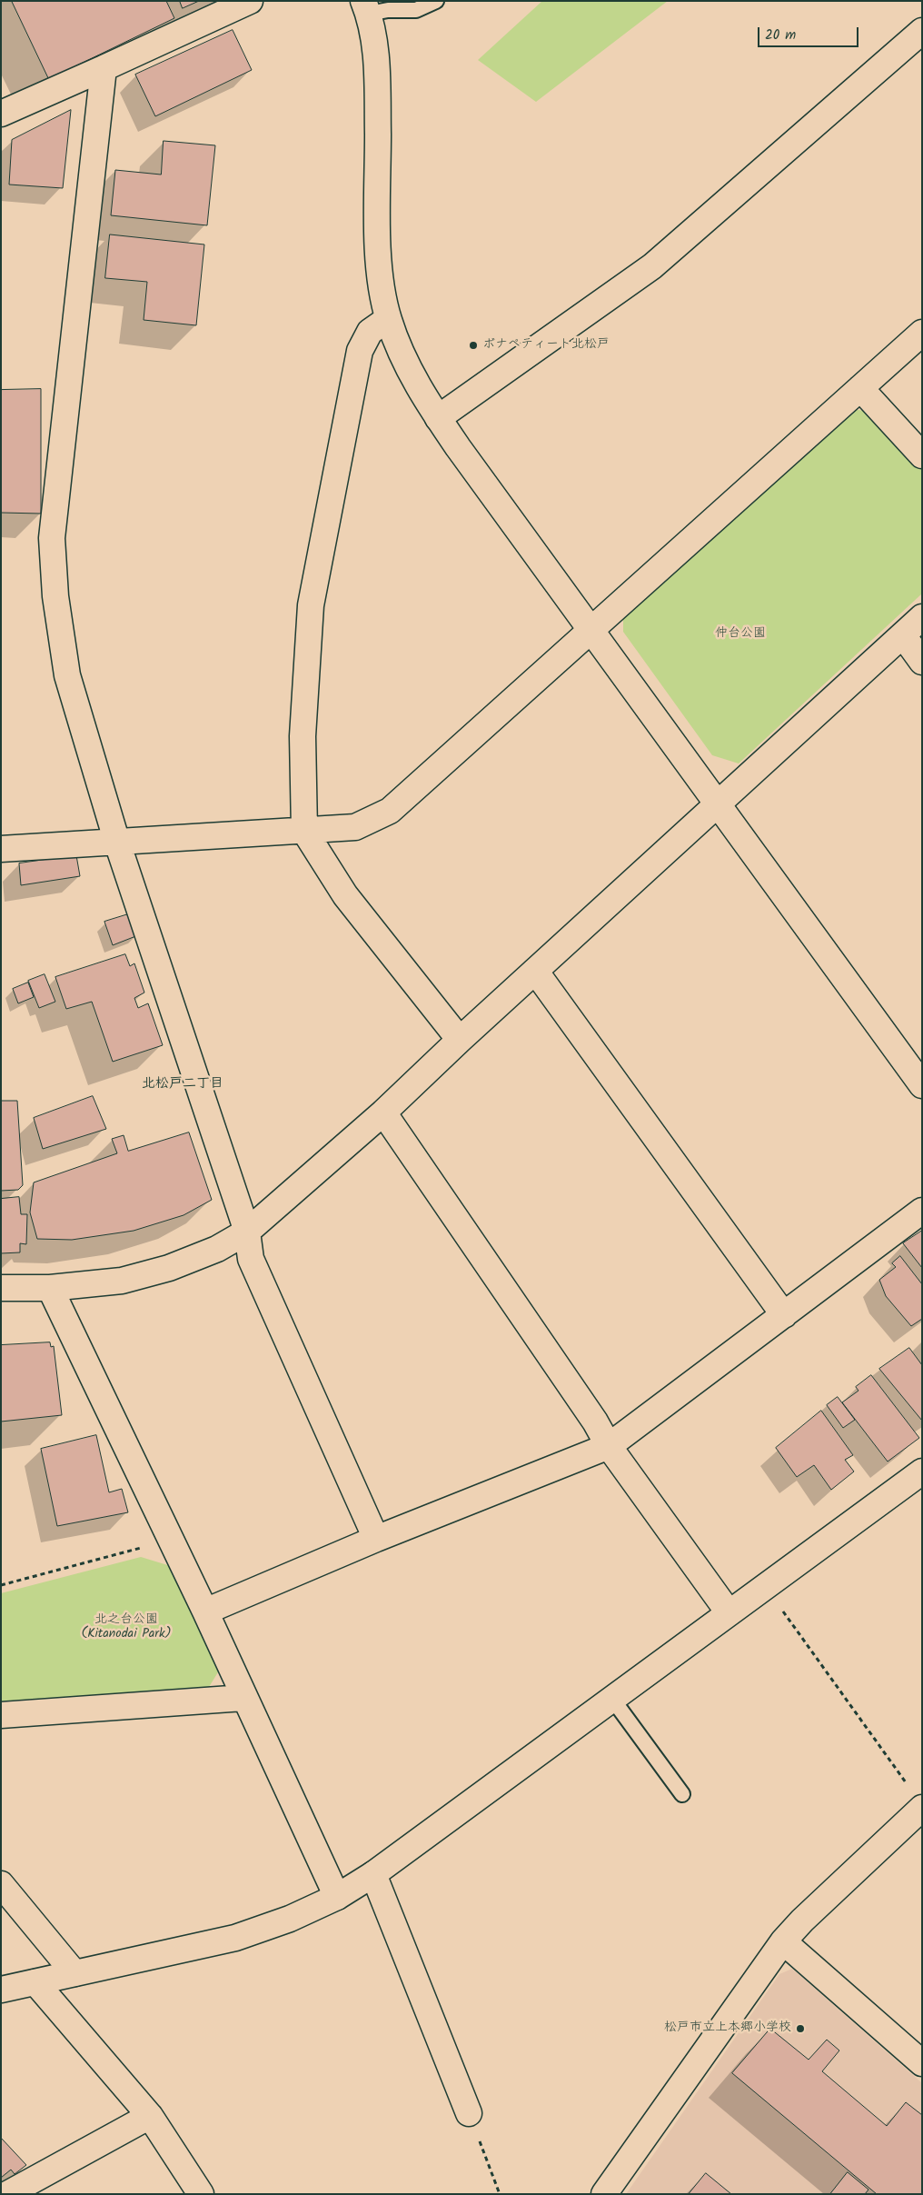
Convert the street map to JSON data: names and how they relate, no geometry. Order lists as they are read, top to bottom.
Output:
{
  "districts": ["北松戸二丁目"],
  "parks": ["仲台公園", "北之台公園 (Kitanodai Park)"],
  "places": ["ボナペティート北松戸", "松戸市立上本郷小学校"],
  "scale_bar": "20 m"
}
